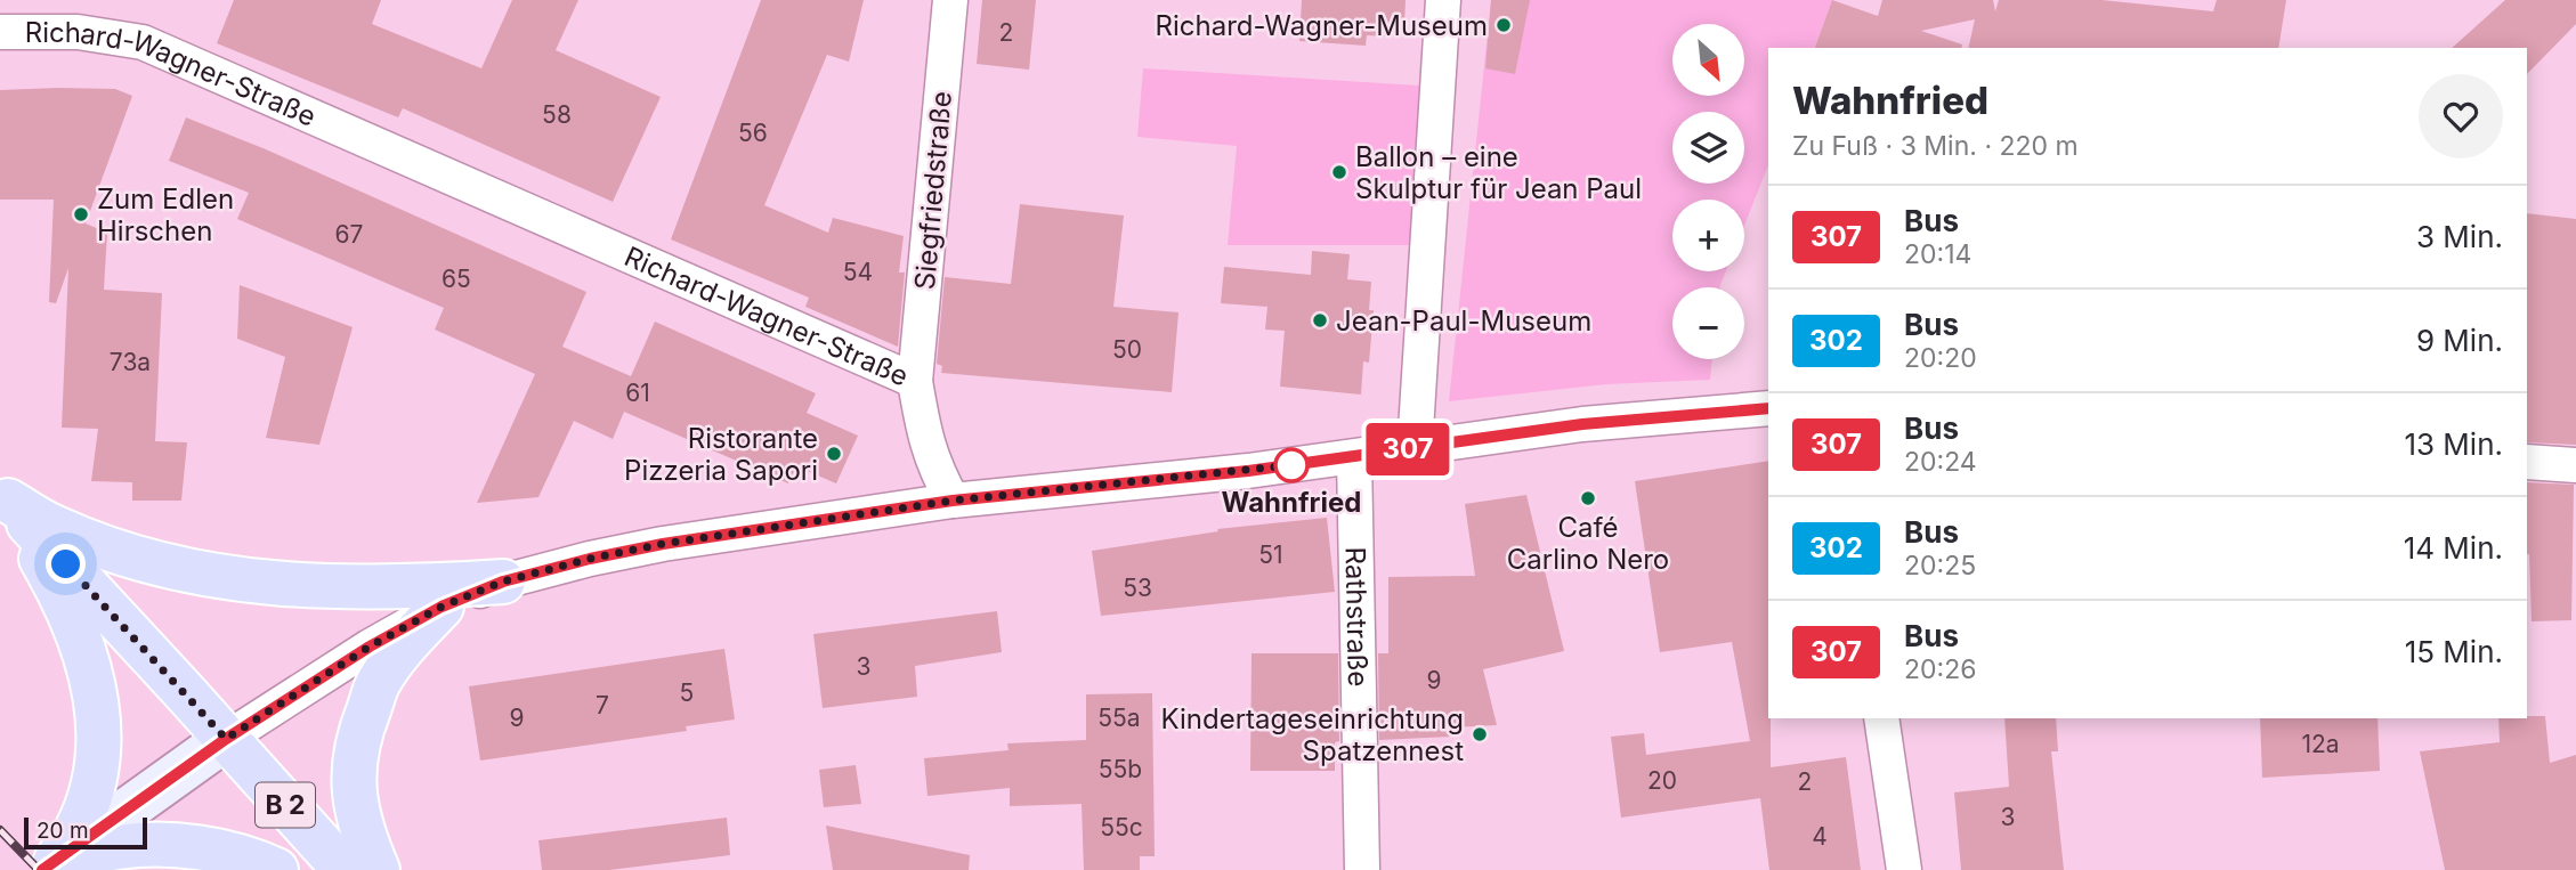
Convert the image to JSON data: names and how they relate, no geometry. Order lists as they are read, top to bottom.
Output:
{
  "streets": {
    "main road": ["B 2"],
    "street": ["Richard-Wagner-Straße", "Siegfriedstraße", "Rathstraße"]
  },
  "crossings": [
    ["Richard-Wagner-Straße", "Siegfriedstraße"]
  ],
  "places": [
    "Richard-Wagner-Museum",
    "Ballon – eine Skulptur für Jean Paul",
    "Zum Edlen Hirschen",
    "Jean-Paul-Museum",
    "Ristorante Pizzeria Sapori",
    "Wahnfried",
    "Café Carlino Nero",
    "Kindertageseinrichtung Spatzennest"
  ],
  "lines": ["bus line 307"],
  "house_numbers": [
    "2",
    "58",
    "56",
    "67",
    "54",
    "65",
    "50",
    "73a",
    "61",
    "51",
    "53",
    "3",
    "9",
    "5",
    "7",
    "9",
    "55a",
    "12a",
    "55b",
    "20",
    "2",
    "3",
    "55c",
    "4"
  ],
  "scale_bar": "20 m",
  "north": "bottom right",
  "page": {
    "on_map": "307",
    "map_buttons": ["+", "−"],
    "heading": ["Wahnfried", "Zu Fuß · 3 Min. · 220 m"],
    "list": [
      {
        "mark": "307",
        "name": "Bus",
        "note": "20:14",
        "value": "3 Min."
      },
      {
        "mark": "302",
        "name": "Bus",
        "note": "20:20",
        "value": "9 Min."
      },
      {
        "mark": "307",
        "name": "Bus",
        "note": "20:24",
        "value": "13 Min."
      },
      {
        "mark": "302",
        "name": "Bus",
        "note": "20:25",
        "value": "14 Min."
      },
      {
        "mark": "307",
        "name": "Bus",
        "note": "20:26",
        "value": "15 Min."
      }
    ],
    "scale": "20 m"
  }
}
